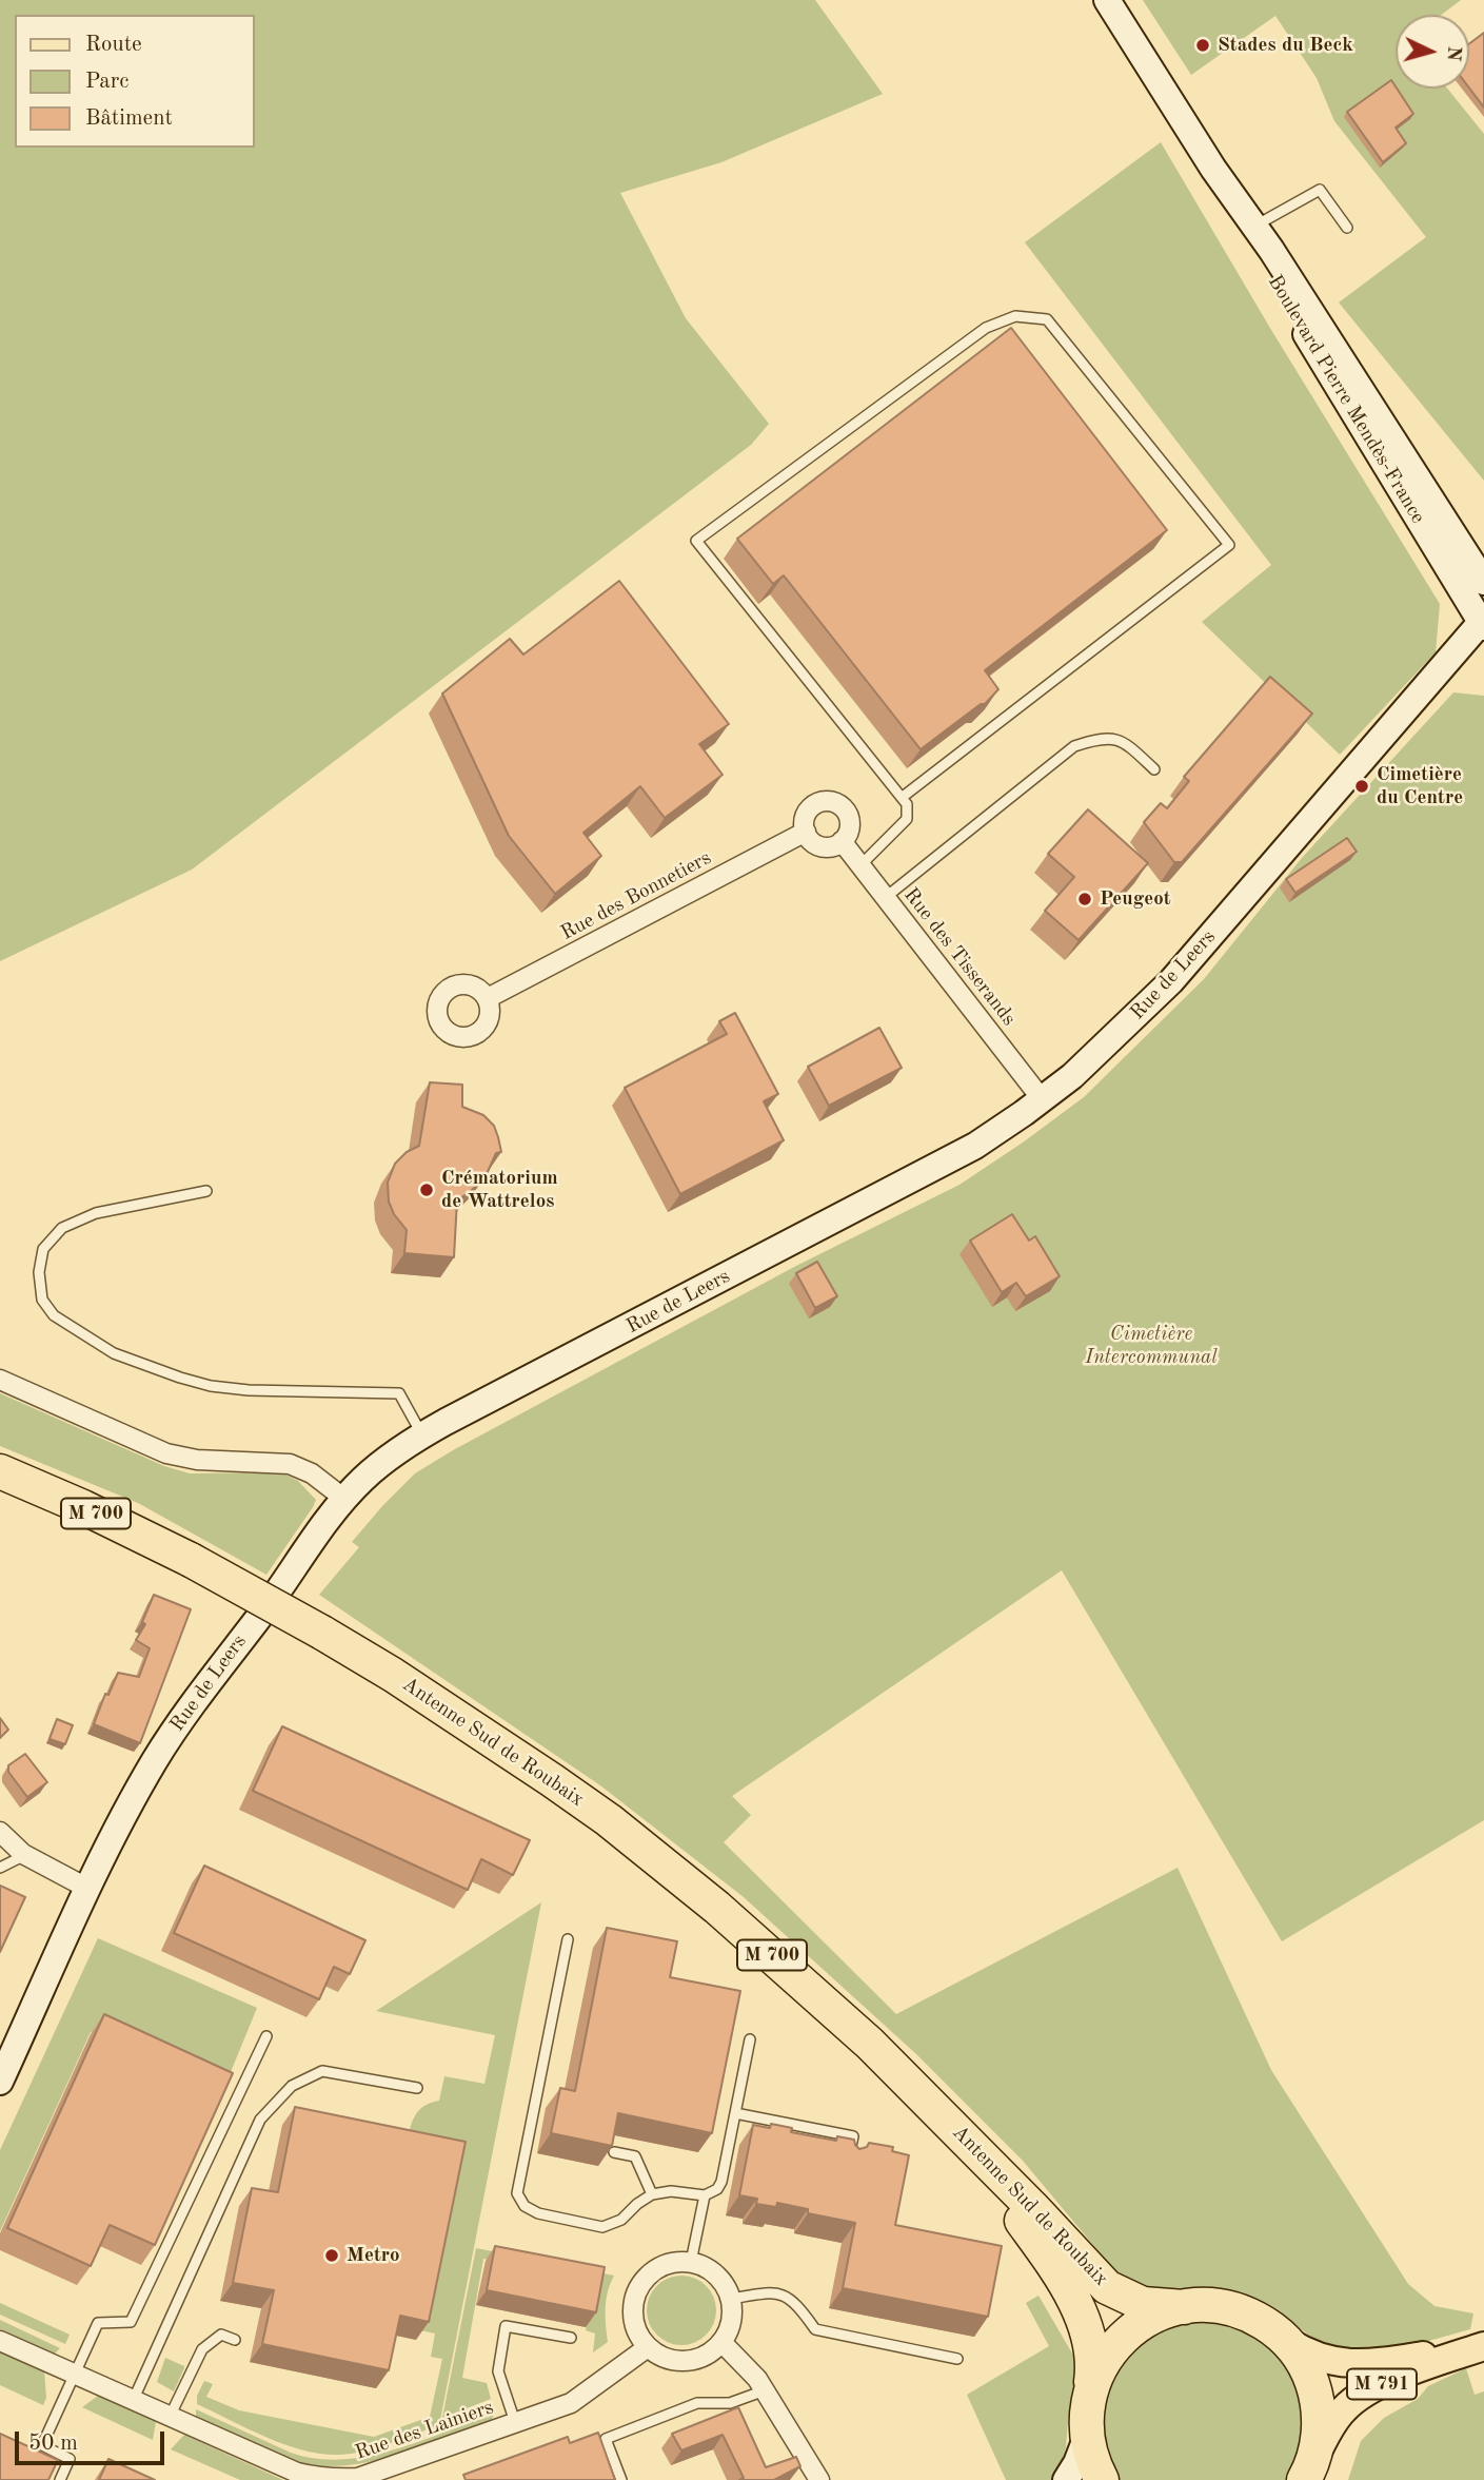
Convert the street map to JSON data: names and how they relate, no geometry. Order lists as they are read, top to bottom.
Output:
{
  "streets": {
    "highway": ["M 700", "Antenne Sud de Roubaix"],
    "main road": ["M 791"],
    "street": [
      "Boulevard Pierre Mendès-France",
      "Rue des Bonnetiers",
      "Rue des Tisserands",
      "Rue de Leers",
      "Rue des Lainiers"
    ]
  },
  "crossings": [
    ["Boulevard Pierre Mendès-France", "Rue de Leers"],
    ["Rue des Bonnetiers", "Rue des Tisserands"],
    ["Rue des Tisserands", "Rue de Leers"],
    ["Antenne Sud de Roubaix", "M 791"]
  ],
  "parks": ["Cimetière Intercommunal"],
  "places": [
    "Stades du Beck",
    "Cimetière du Centre",
    "Peugeot",
    "Crématorium de Wattrelos",
    "Metro"
  ],
  "legend": ["Route", "Parc", "Bâtiment"],
  "scale_bar": "50 m",
  "north": "right"
}
